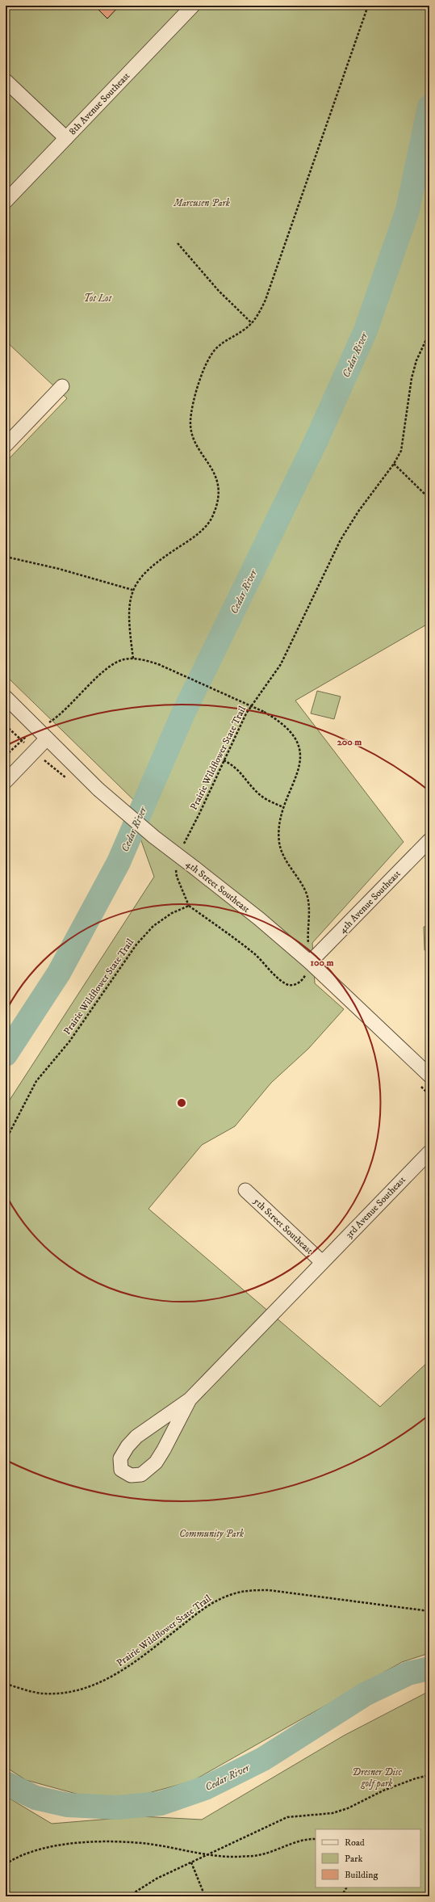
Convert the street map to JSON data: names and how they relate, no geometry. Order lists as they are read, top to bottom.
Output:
{
  "streets": {
    "street": [
      "8th Avenue Southeast",
      "4th Street Southeast",
      "4th Avenue Southeast",
      "3rd Avenue Southeast",
      "5th Street Southeast"
    ],
    "path": ["Prairie Wildflower State Trail"]
  },
  "crossings": [
    ["4th Street Southeast", "4th Avenue Southeast"],
    ["3rd Avenue Southeast", "5th Street Southeast"]
  ],
  "water": ["Cedar River"],
  "parks": [
    "Marcusen Park",
    "Tot Lot",
    "Community Park",
    "Dresner Disc golf park"
  ],
  "legend": ["Road", "Park", "Building"],
  "rings": ["200 m", "100 m"]
}
